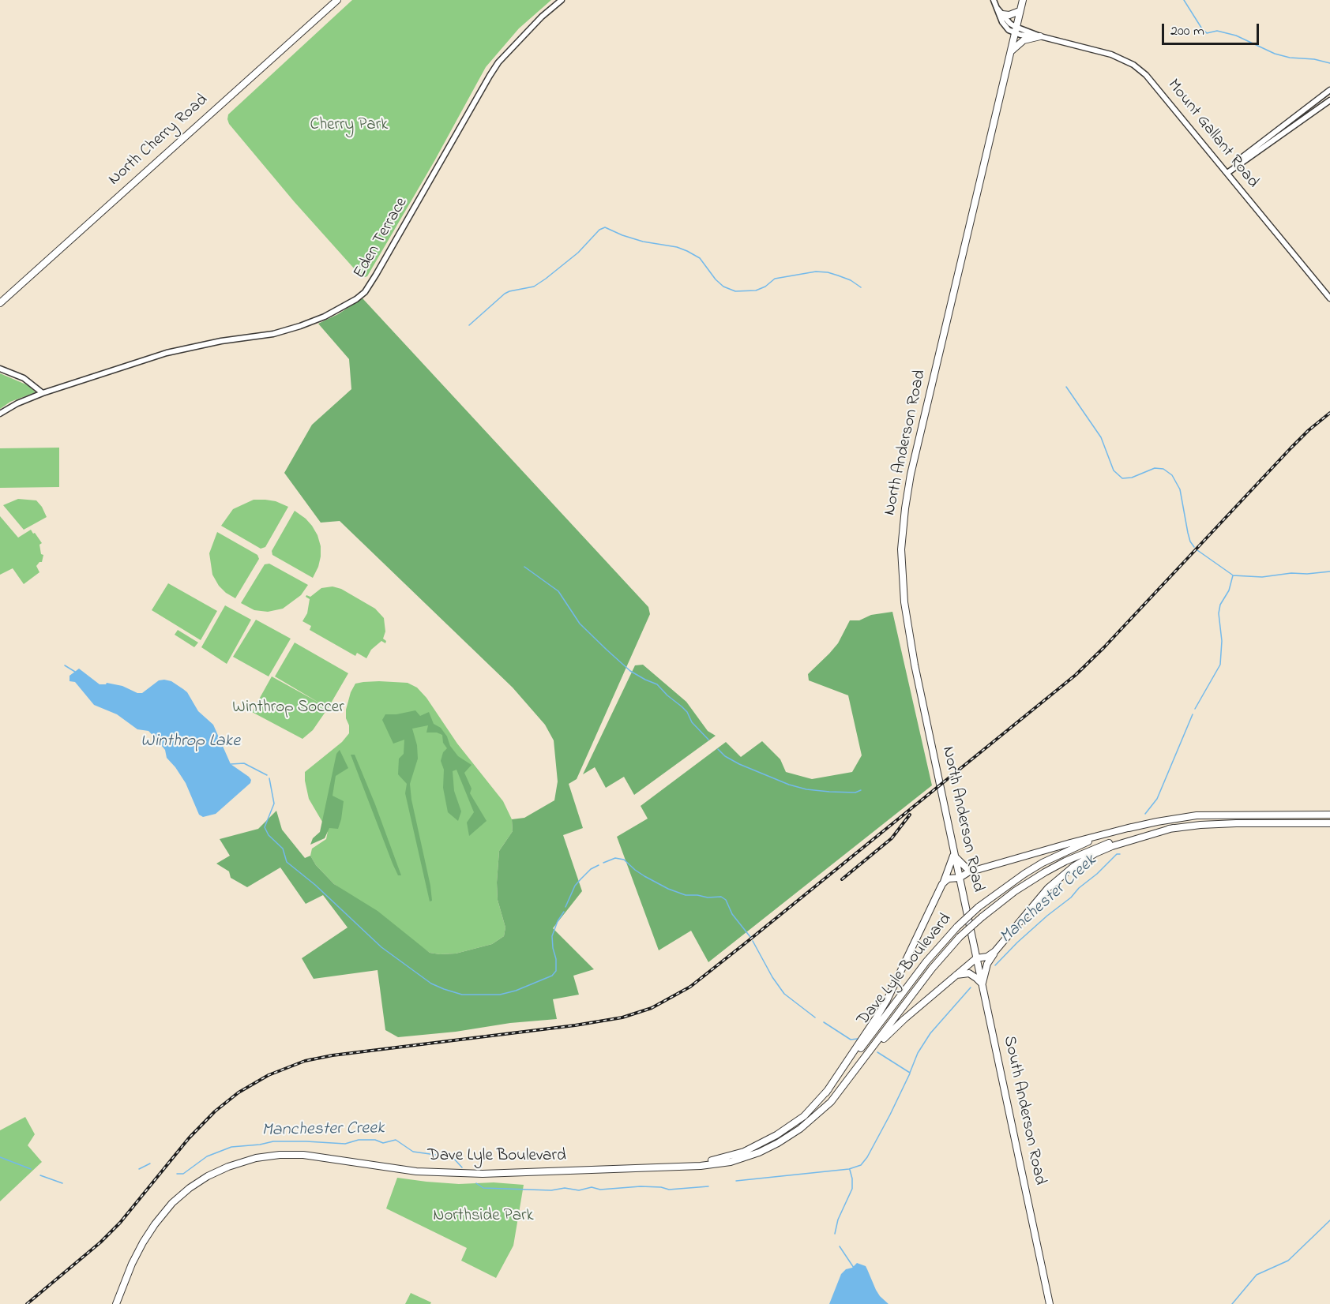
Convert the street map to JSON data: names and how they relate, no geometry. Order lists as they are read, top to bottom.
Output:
{
  "streets": {
    "main road": [
      "North Cherry Road",
      "North Anderson Road",
      "Dave Lyle Boulevard",
      "South Anderson Road"
    ],
    "street": ["Mount Gallant Road", "Eden Terrace"]
  },
  "crossings": [
    ["Mount Gallant Road", "North Anderson Road"],
    ["North Anderson Road", "South Anderson Road"]
  ],
  "water": ["Winthrop Lake", "Manchester Creek"],
  "parks": ["Cherry Park", "Winthrop Soccer", "Northside Park"],
  "scale_bar": "200 m"
}
